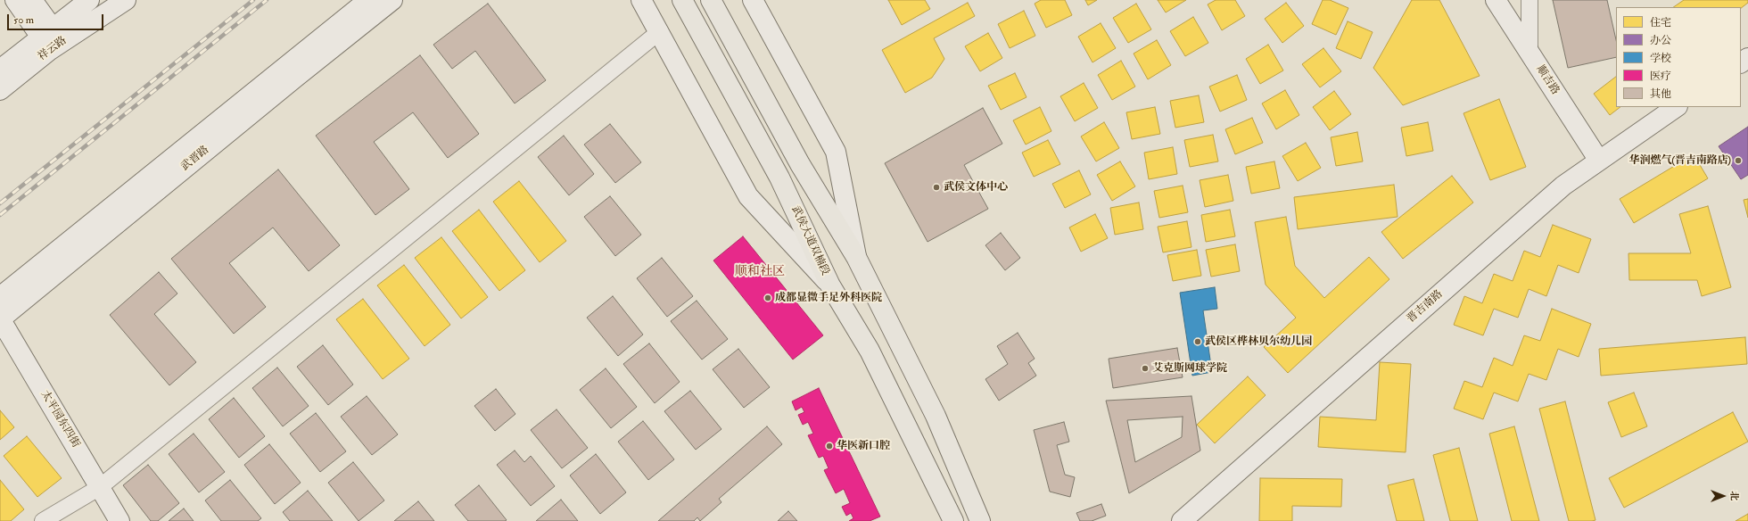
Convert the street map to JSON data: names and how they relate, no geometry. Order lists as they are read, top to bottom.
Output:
{
  "streets": {
    "main road": ["武侯大道双楠段"],
    "street": [
      "祥云路",
      "顺吉路",
      "武晋路",
      "晋吉南路",
      "太平园东四街"
    ]
  },
  "crossings": [
    ["顺吉路", "晋吉南路"],
    ["武晋路", "太平园东四街"]
  ],
  "districts": ["顺和社区"],
  "places": [
    "华润燃气(晋吉南路店)",
    "武侯文体中心",
    "成都显微手足外科医院",
    "武侯区桦林贝尔幼儿园",
    "艾克斯网球学院",
    "华医新口腔"
  ],
  "legend": [
    "住宅",
    "办公",
    "学校",
    "医疗",
    "其他"
  ],
  "scale_bar": "50 m",
  "north": "right"
}
